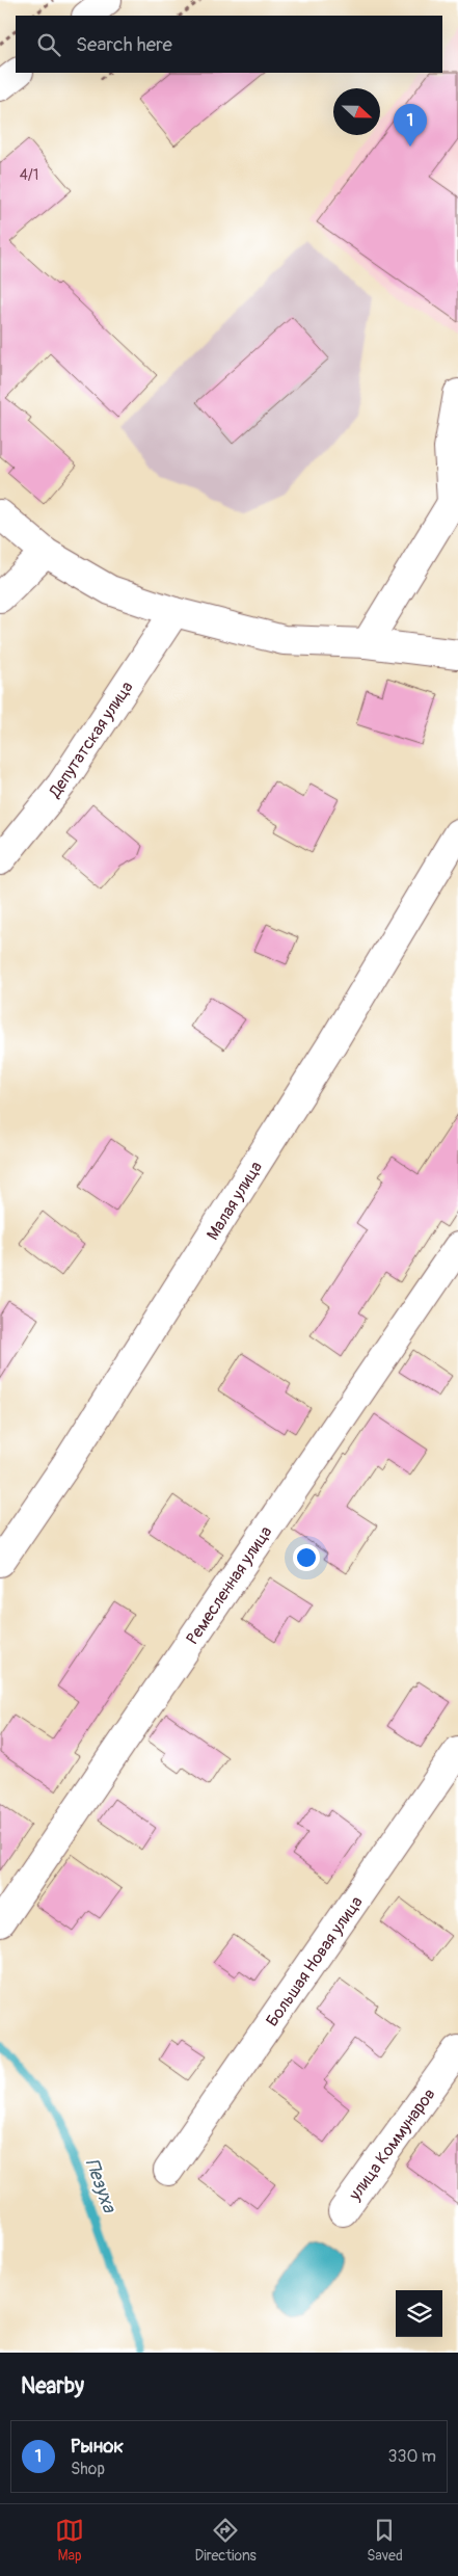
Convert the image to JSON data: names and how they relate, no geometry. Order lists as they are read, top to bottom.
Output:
{
  "streets": {
    "street": [
      "Депутатская улица",
      "Малая улица",
      "Ремесленная улица",
      "Большая Новая улица",
      "улица Коммунаров"
    ]
  },
  "water": ["Пезуха"],
  "house_numbers": ["4/1"],
  "north": "right",
  "page": {
    "search": "Search here",
    "pins": "1",
    "heading": "Nearby",
    "list": [
      {
        "mark": "1",
        "name": "Рынок",
        "note": "Shop",
        "value": "330 m"
      }
    ],
    "nav": ["Map", "Directions", "Saved"]
  }
}
